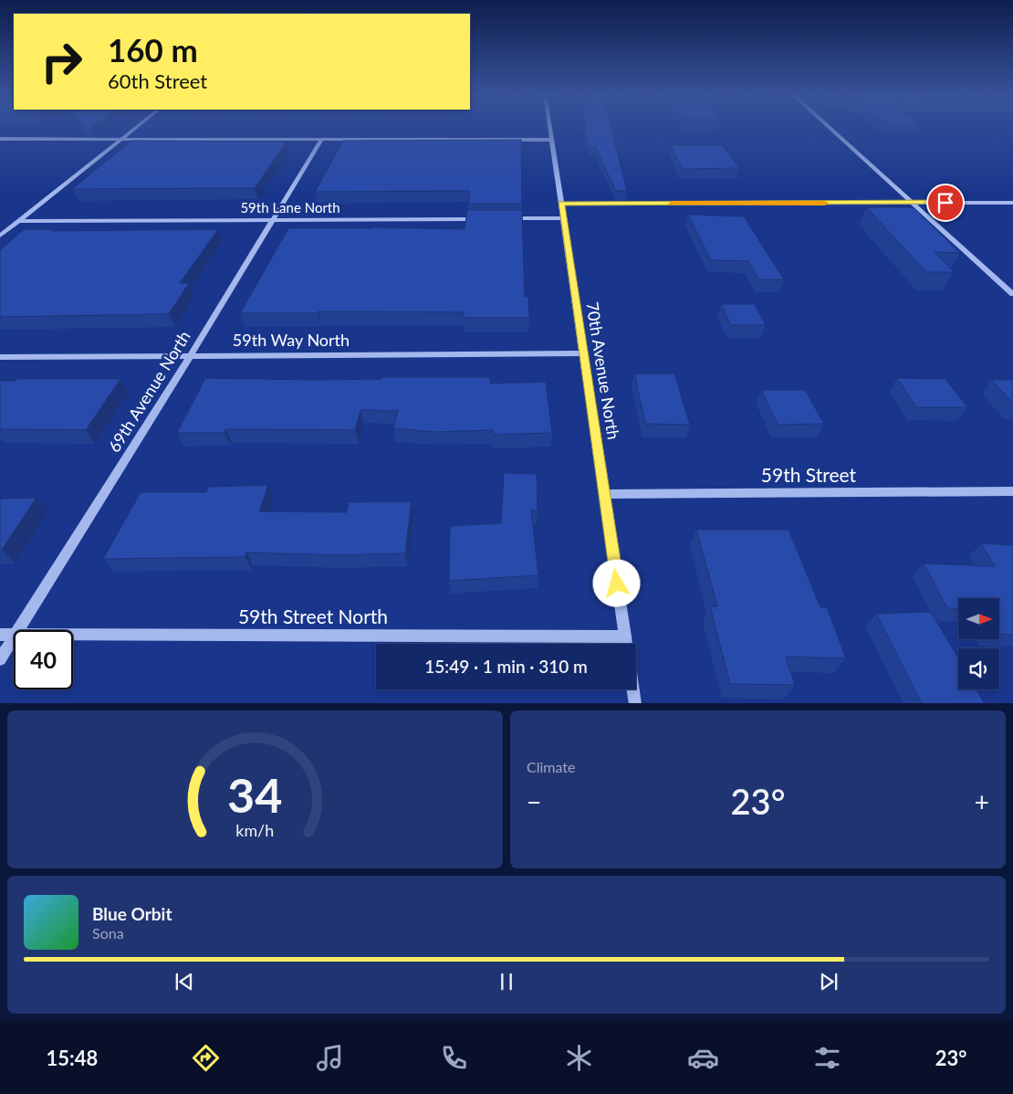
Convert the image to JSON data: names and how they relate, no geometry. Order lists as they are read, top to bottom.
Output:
{
  "streets": {
    "street": [
      "59th Lane North",
      "59th Way North",
      "70th Avenue North",
      "69th Avenue North",
      "59th Street",
      "59th Street North"
    ]
  },
  "crossings": [
    ["59th Lane North", "69th Avenue North"],
    ["59th Way North", "70th Avenue North"],
    ["59th Way North", "69th Avenue North"],
    ["70th Avenue North", "59th Street"],
    ["70th Avenue North", "59th Street North"]
  ],
  "north": "right",
  "page": {
    "turn": ["160 m", "60th Street"],
    "limit": "40",
    "trip": "15:49 · 1 min · 310 m",
    "tile": "Climate",
    "heat": ["−", "23°", "+"],
    "song": ["Blue Orbit", "Sona"],
    "tabs": ["15:48", "23°"],
    "gauge": ["34", "km/h"]
  }
}
